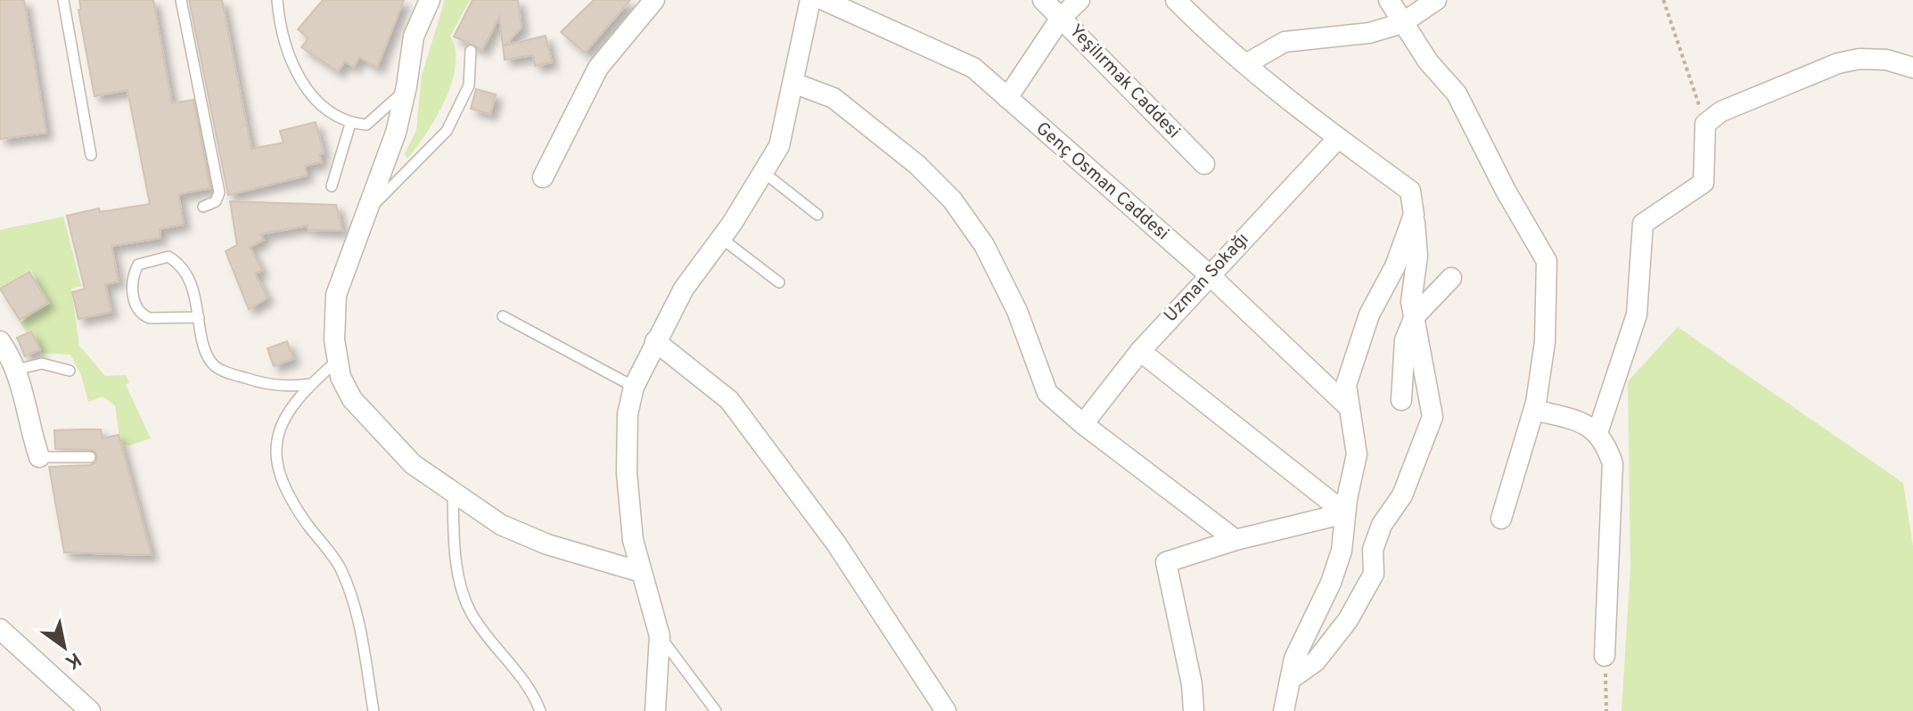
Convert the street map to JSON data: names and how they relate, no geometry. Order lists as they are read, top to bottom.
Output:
{
  "streets": {
    "street": ["Yeşilırmak Caddesi", "Genç Osman Caddesi", "Uzman Sokağı"]
  },
  "crossings": [
    ["Genç Osman Caddesi", "Uzman Sokağı"]
  ],
  "north": "bottom right"
}
